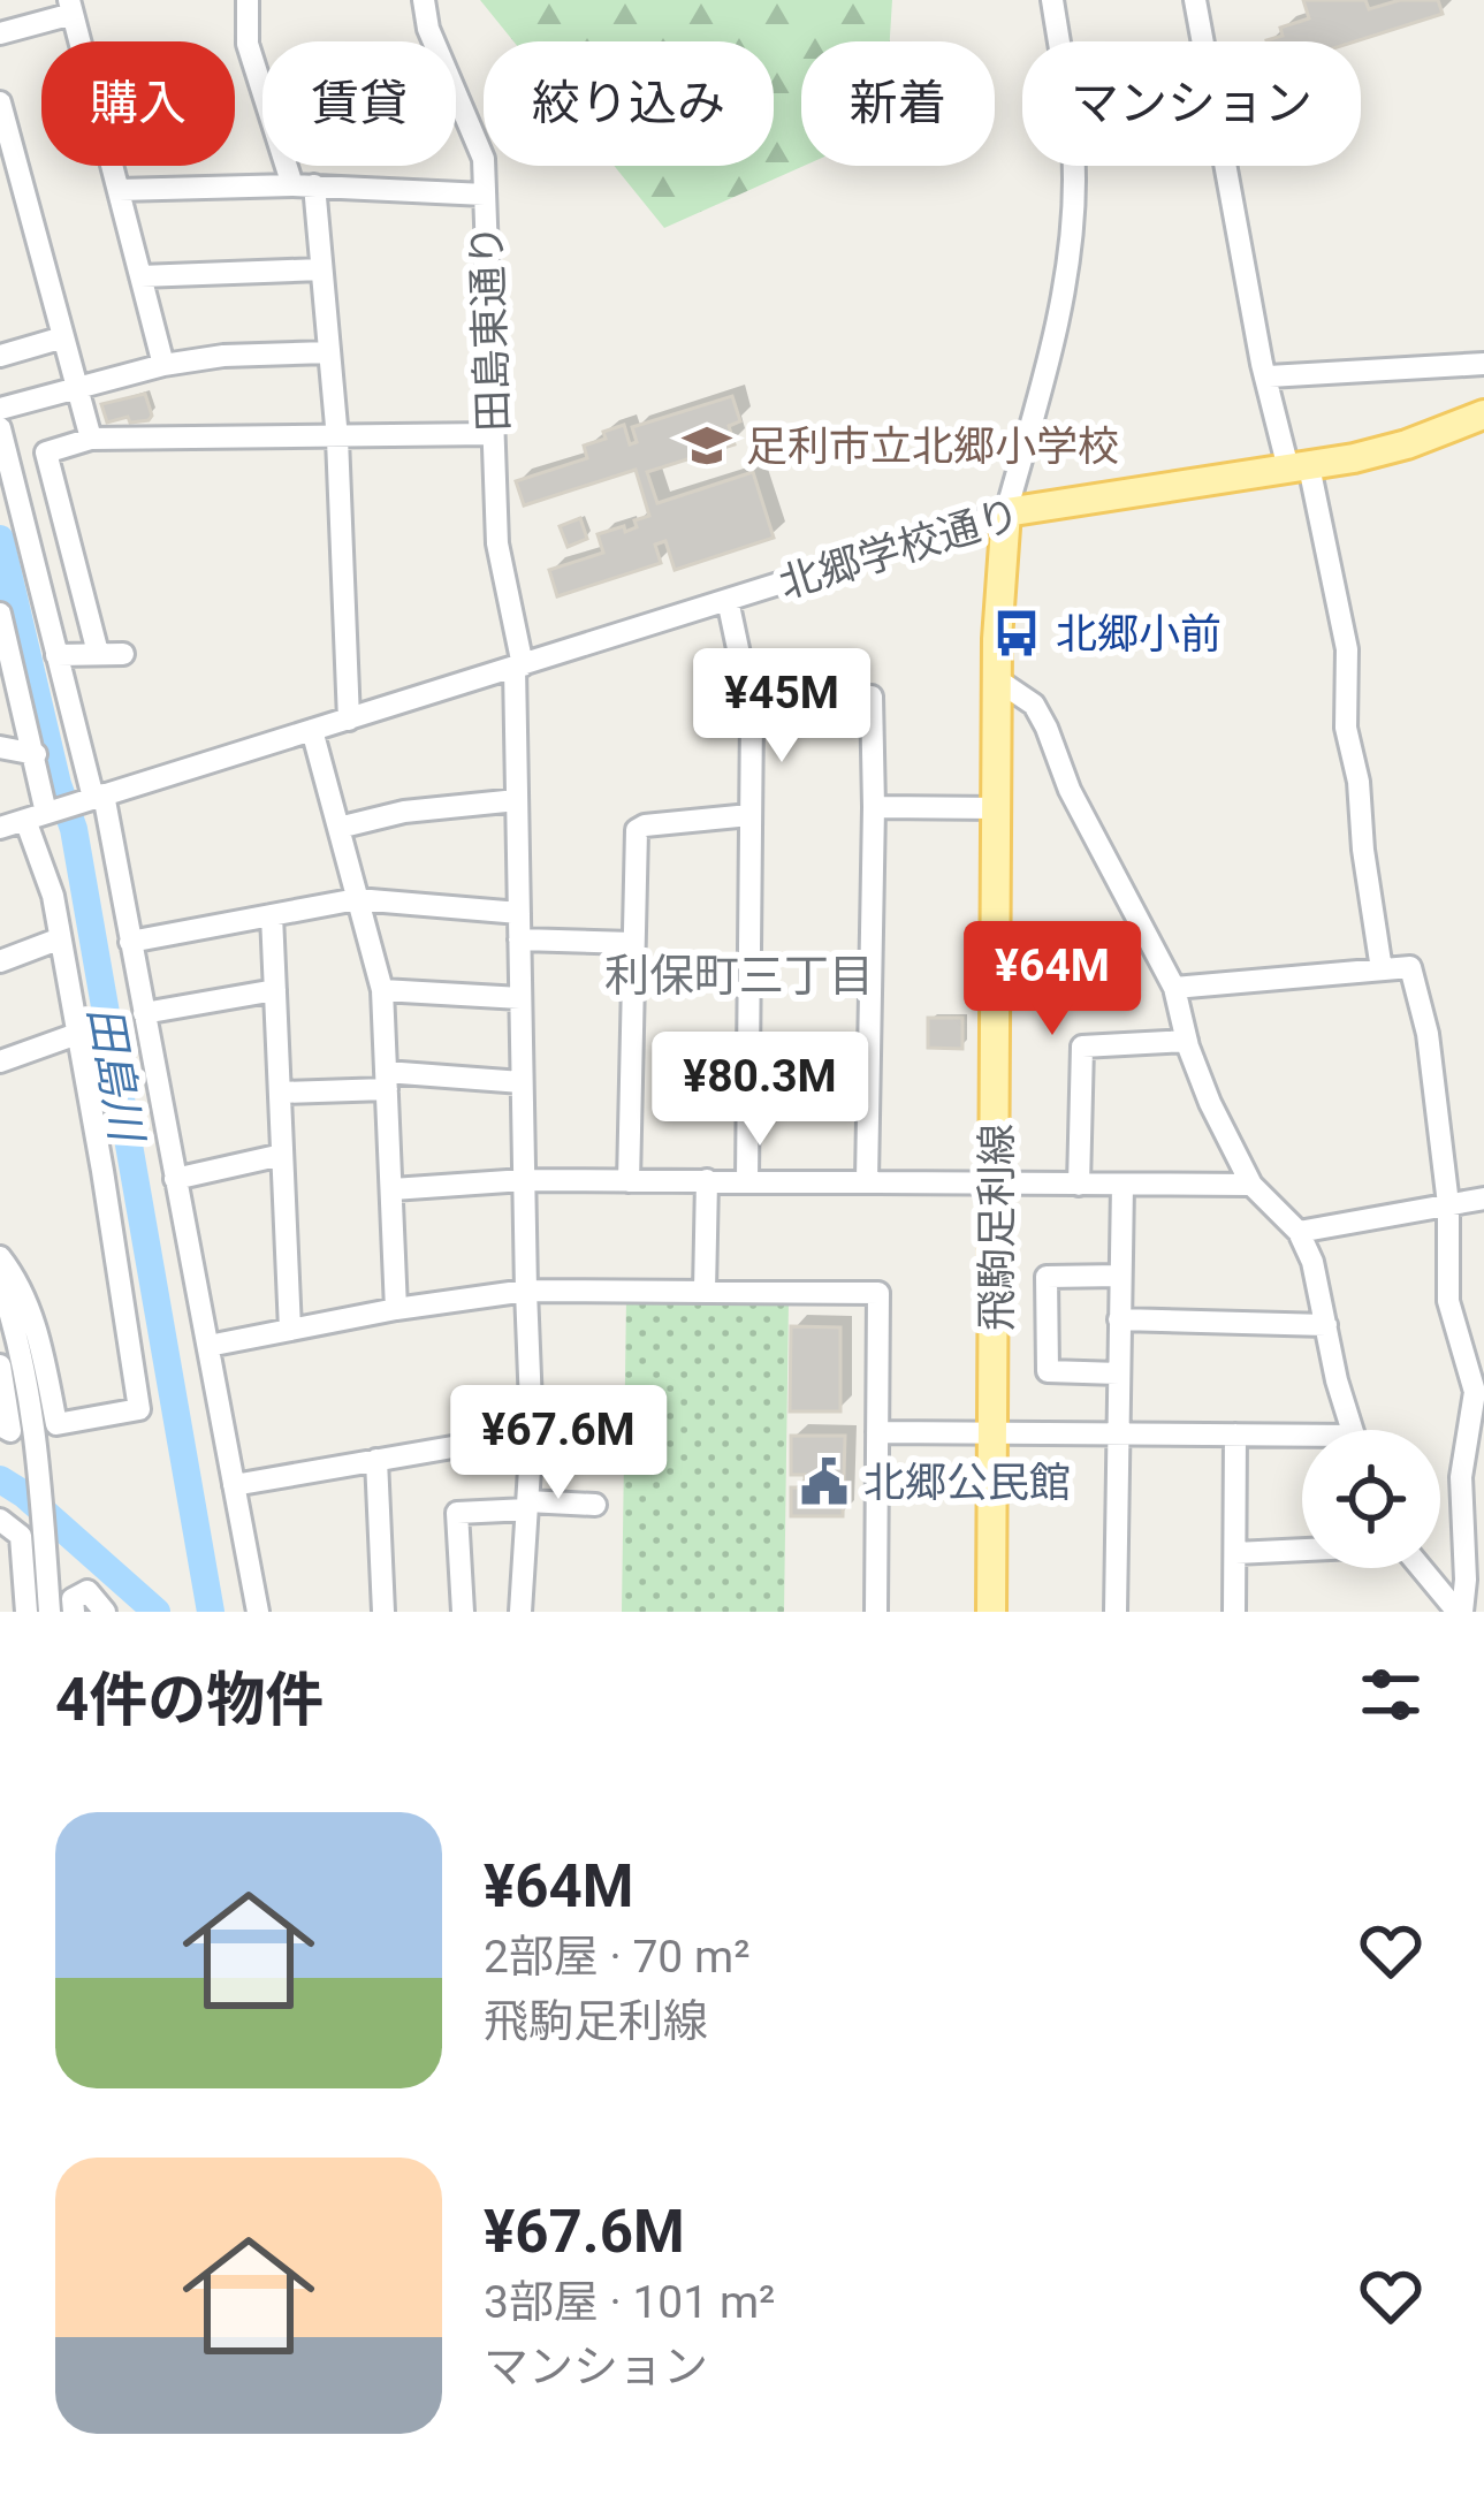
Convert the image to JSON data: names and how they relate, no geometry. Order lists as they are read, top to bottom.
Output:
{
  "streets": {
    "main road": ["北郷学校通り", "飛駒足利線"],
    "street": ["田島東通り"]
  },
  "crossings": [
    ["田島東通り", "北郷学校通り"],
    ["北郷学校通り", "飛駒足利線"]
  ],
  "districts": ["利保町三丁目"],
  "water": ["田島川"],
  "places": {
    "school or university": ["足利市立北郷小学校"],
    "bus stop": ["北郷小前"],
    "public building": ["北郷公民館"]
  },
  "page": {
    "chip": [
      "購入",
      "賃貸",
      "絞り込み",
      "新着",
      "マンション"
    ],
    "price": [
      "¥45M",
      "¥64M",
      "¥80.3M",
      "¥67.6M"
    ],
    "heading": "4件の物件",
    "list": [
      {
        "name": "¥64M",
        "note": "2部屋 · 70 m² · 飛駒足利線"
      },
      {
        "name": "¥67.6M",
        "note": "3部屋 · 101 m² · マンション"
      }
    ]
  }
}
